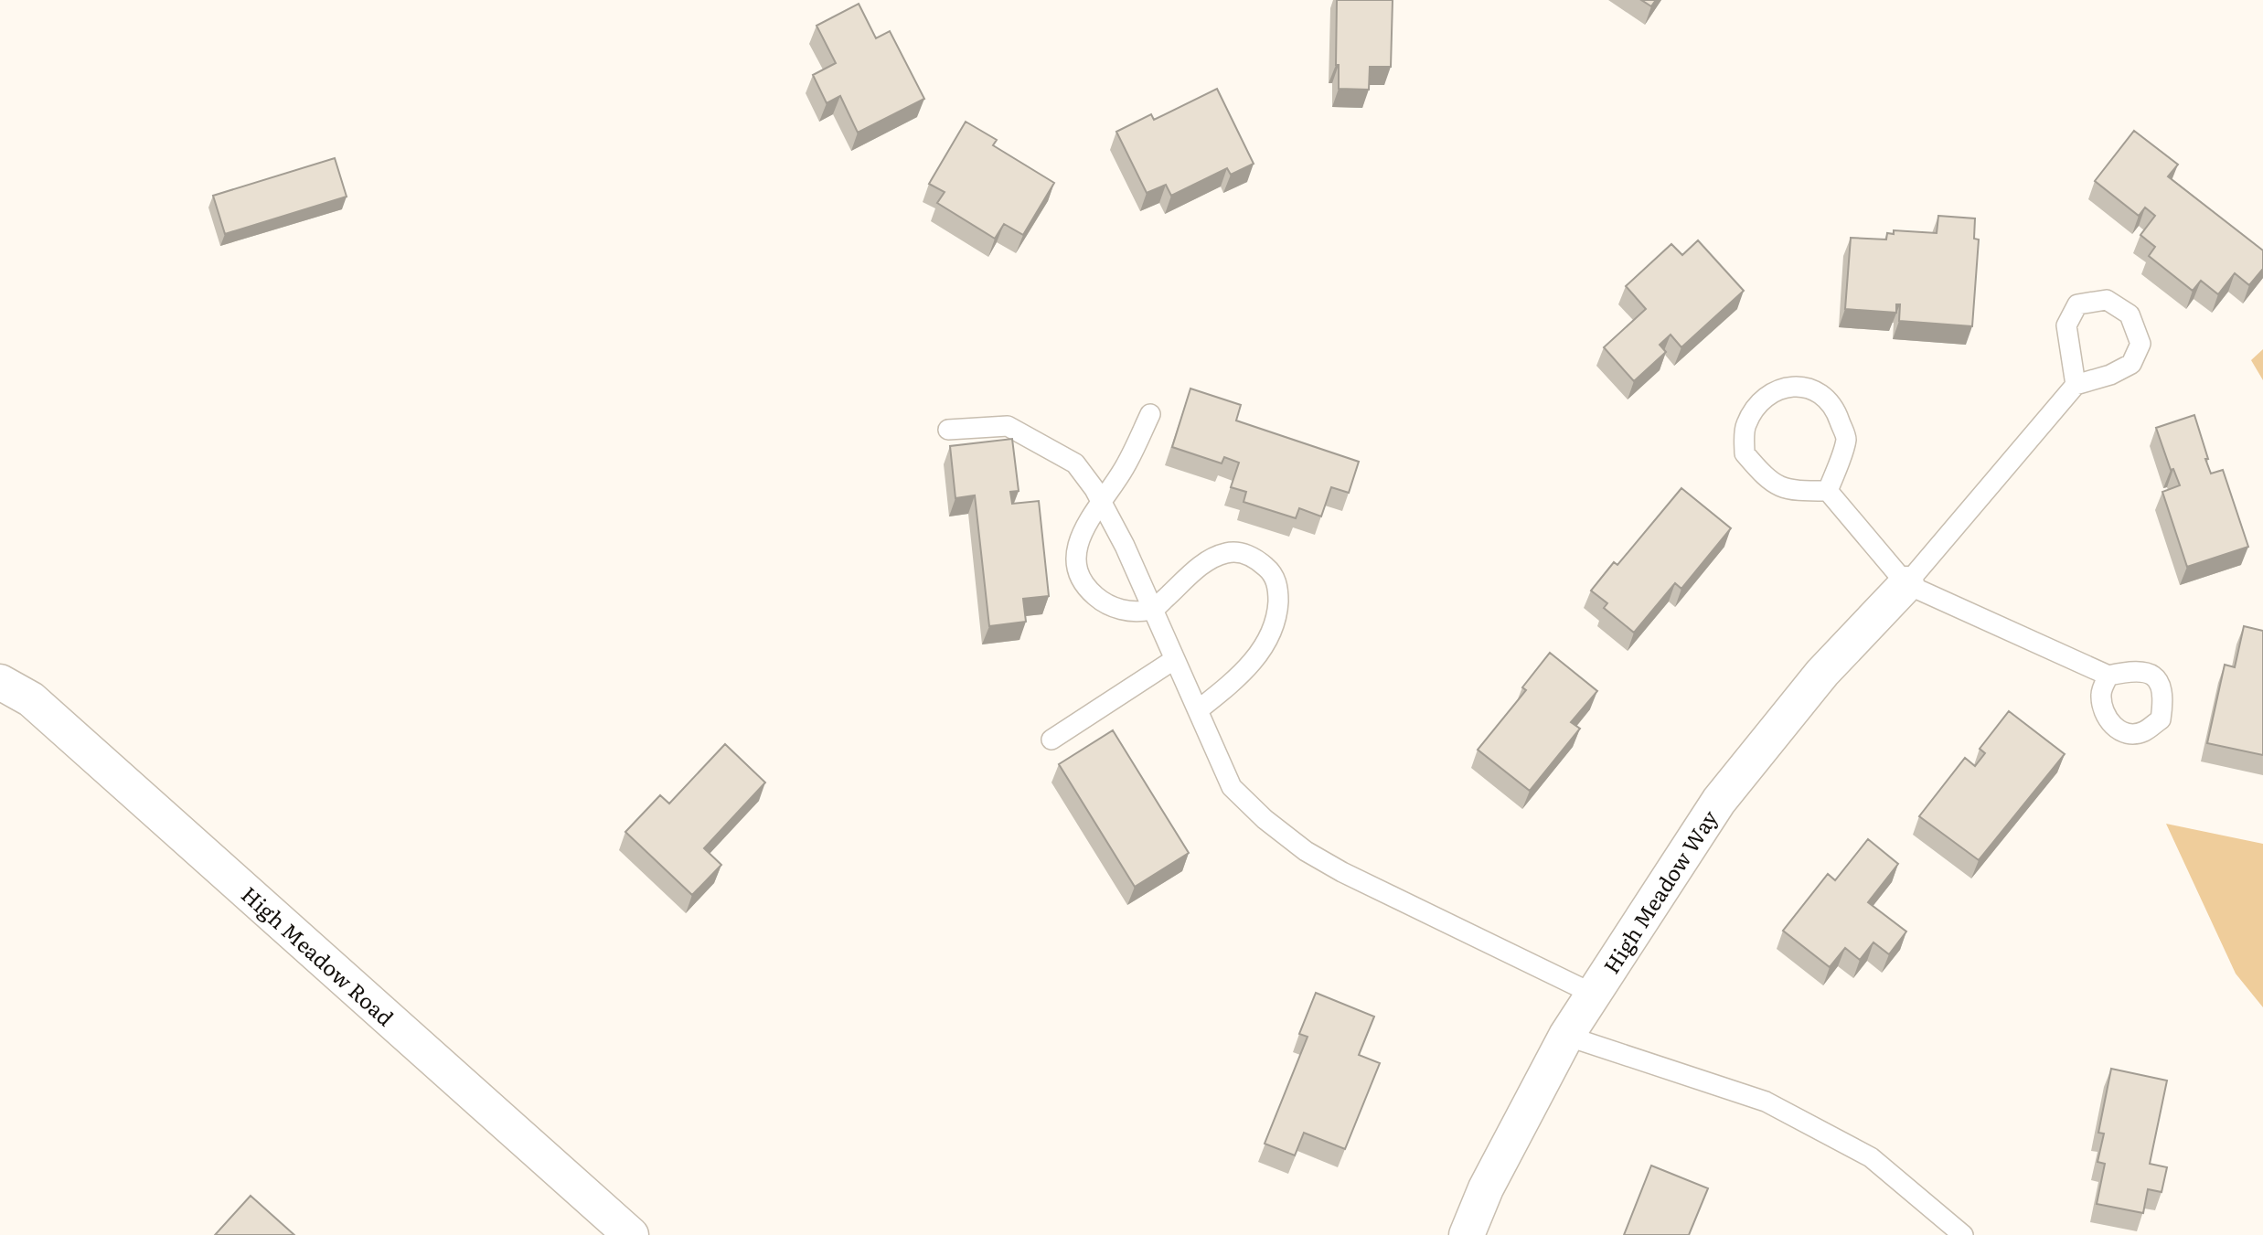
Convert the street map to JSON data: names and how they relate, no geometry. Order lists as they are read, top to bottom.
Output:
{
  "streets": {
    "street": ["High Meadow Way", "High Meadow Road"]
  }
}
